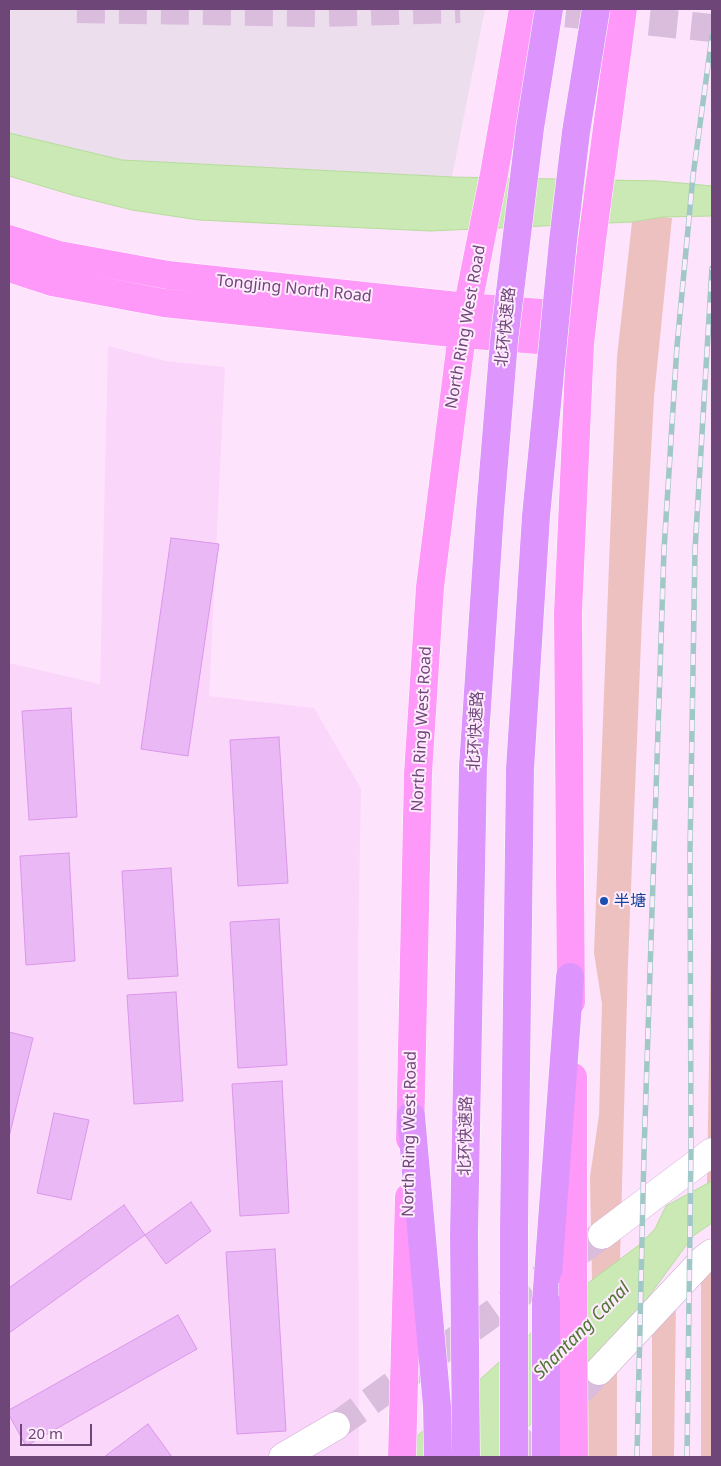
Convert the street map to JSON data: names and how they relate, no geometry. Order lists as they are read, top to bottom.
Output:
{
  "streets": {
    "highway": ["北环快速路"],
    "main road": ["Tongjing North Road", "North Ring West Road"]
  },
  "crossings": [
    ["Tongjing North Road", "North Ring West Road"]
  ],
  "water": ["Shantang Canal"],
  "places": ["半塘"],
  "scale_bar": "20 m"
}
